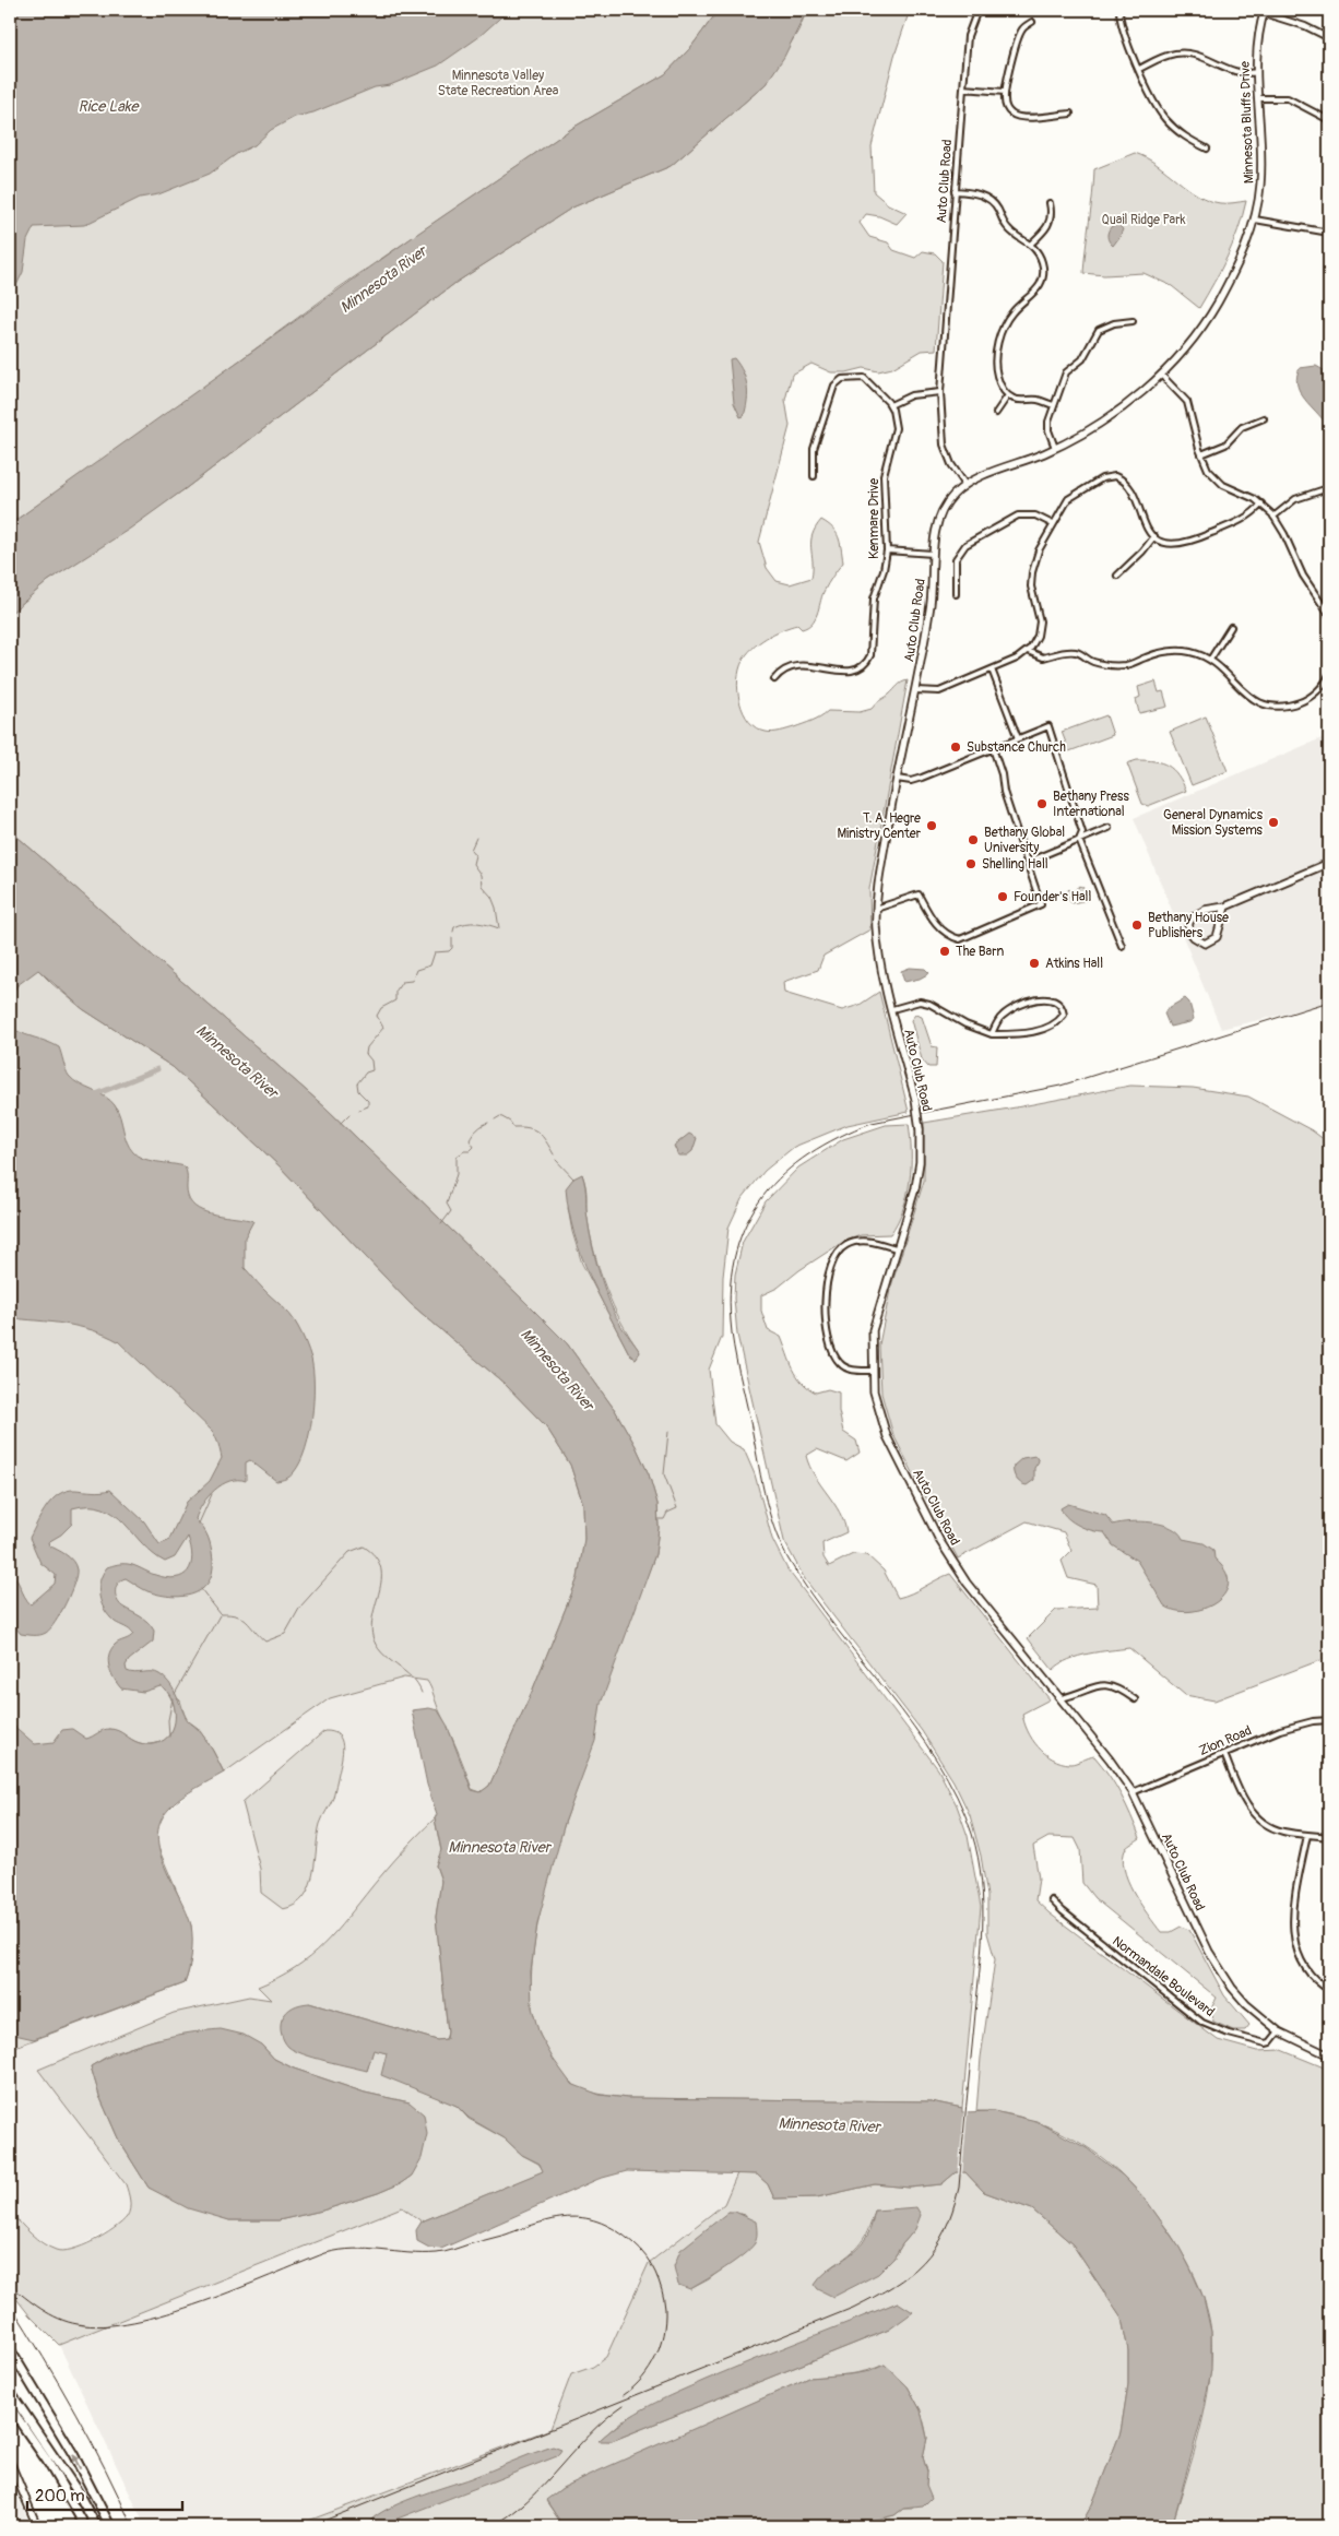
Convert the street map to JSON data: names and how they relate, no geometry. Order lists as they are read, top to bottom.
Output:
{
  "streets": {
    "street": [
      "Minnesota Bluffs Drive",
      "Auto Club Road",
      "Kenmare Drive",
      "Zion Road",
      "Normandale Boulevard"
    ]
  },
  "crossings": [
    ["Minnesota Bluffs Drive", "Auto Club Road"],
    ["Auto Club Road", "Zion Road"],
    ["Auto Club Road", "Normandale Boulevard"]
  ],
  "water": ["Rice Lake", "Minnesota River"],
  "parks": ["Minnesota Valley State Recreation Area", "Quail Ridge Park"],
  "places": [
    "Substance Church",
    "Bethany Press International",
    "General Dynamics Mission Systems",
    "T. A. Hegre Ministry Center",
    "Bethany Global University",
    "Shelling Hall",
    "Founder's Hall",
    "Bethany House Publishers",
    "The Barn",
    "Atkins Hall"
  ],
  "scale_bar": "200 m"
}
